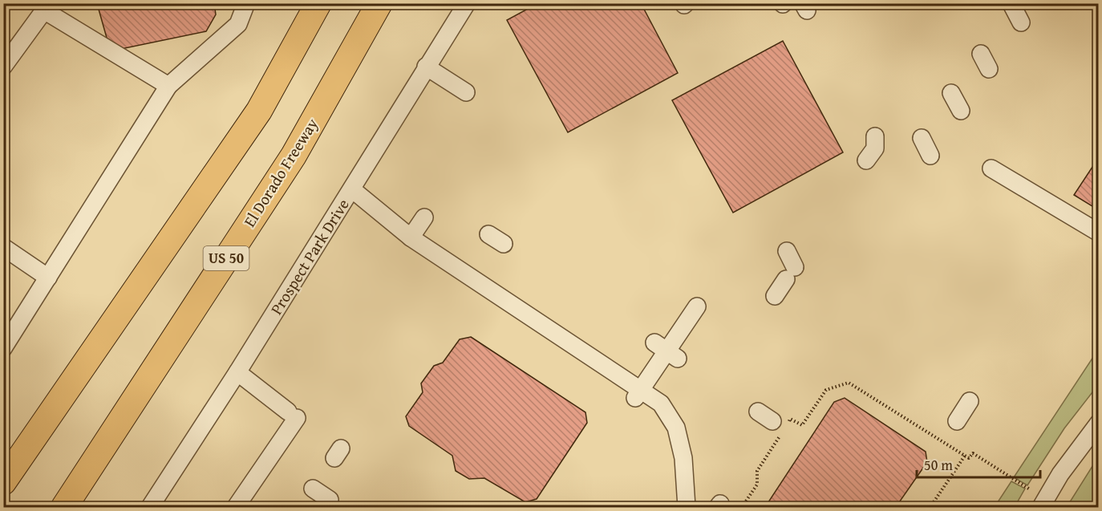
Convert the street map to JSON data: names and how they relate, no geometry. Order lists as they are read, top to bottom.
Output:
{
  "streets": {
    "highway": ["El Dorado Freeway", "US 50"],
    "street": ["Prospect Park Drive"]
  },
  "scale_bar": "50 m"
}
